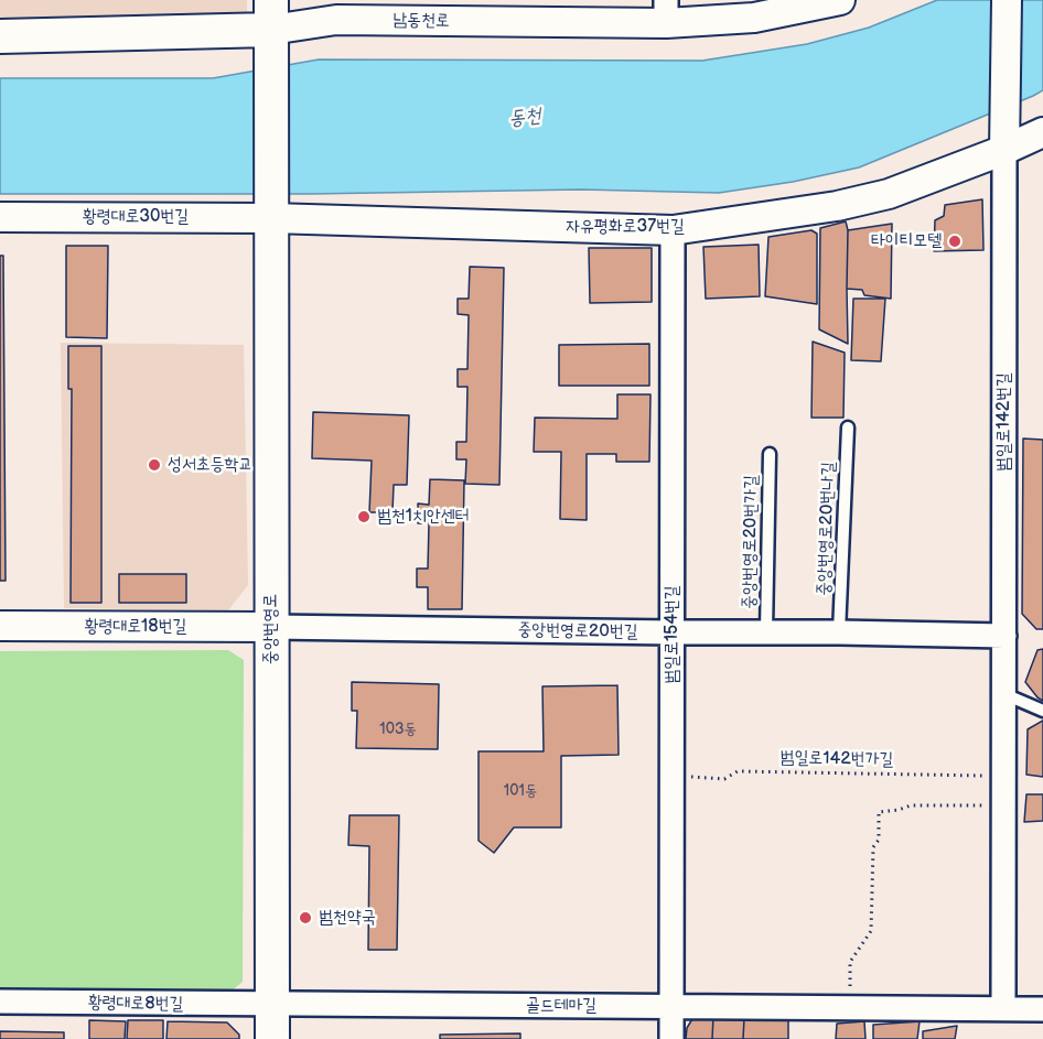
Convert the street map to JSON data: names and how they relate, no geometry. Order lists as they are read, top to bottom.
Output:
{
  "streets": {
    "main road": ["남동천로", "중앙번영로"],
    "street": [
      "황령대로30번길",
      "자유평화로37번길",
      "범일로142번길",
      "황령대로18번길",
      "중앙번영로20번길",
      "범일로154번길",
      "황령대로8번길",
      "골드테마길"
    ],
    "lane": ["중앙번영로20번나길", "중앙번영로20번가길"],
    "path": ["범일로142번가길"]
  },
  "crossings": [
    ["남동천로", "중앙번영로"],
    ["황령대로30번길", "자유평화로37번길"],
    ["황령대로30번길", "중앙번영로"],
    ["자유평화로37번길", "범일로142번길"],
    ["자유평화로37번길", "중앙번영로"],
    ["자유평화로37번길", "범일로154번길"],
    ["범일로142번길", "중앙번영로20번길"],
    ["범일로142번길", "범일로142번가길"],
    ["범일로142번길", "골드테마길"],
    ["중앙번영로20번나길", "중앙번영로20번길"],
    ["중앙번영로20번가길", "중앙번영로20번길"],
    ["황령대로18번길", "중앙번영로"],
    ["황령대로18번길", "중앙번영로20번길"],
    ["중앙번영로", "중앙번영로20번길"],
    ["중앙번영로", "황령대로8번길"],
    ["중앙번영로", "골드테마길"],
    ["중앙번영로20번길", "범일로154번길"],
    ["범일로154번길", "범일로142번가길"],
    ["범일로154번길", "골드테마길"],
    ["황령대로8번길", "골드테마길"]
  ],
  "water": ["동천"],
  "places": [
    "타이티모텔",
    "성서초등학교",
    "범천1치안센터",
    "범천약국"
  ],
  "house_numbers": ["103동", "101동"]
}
